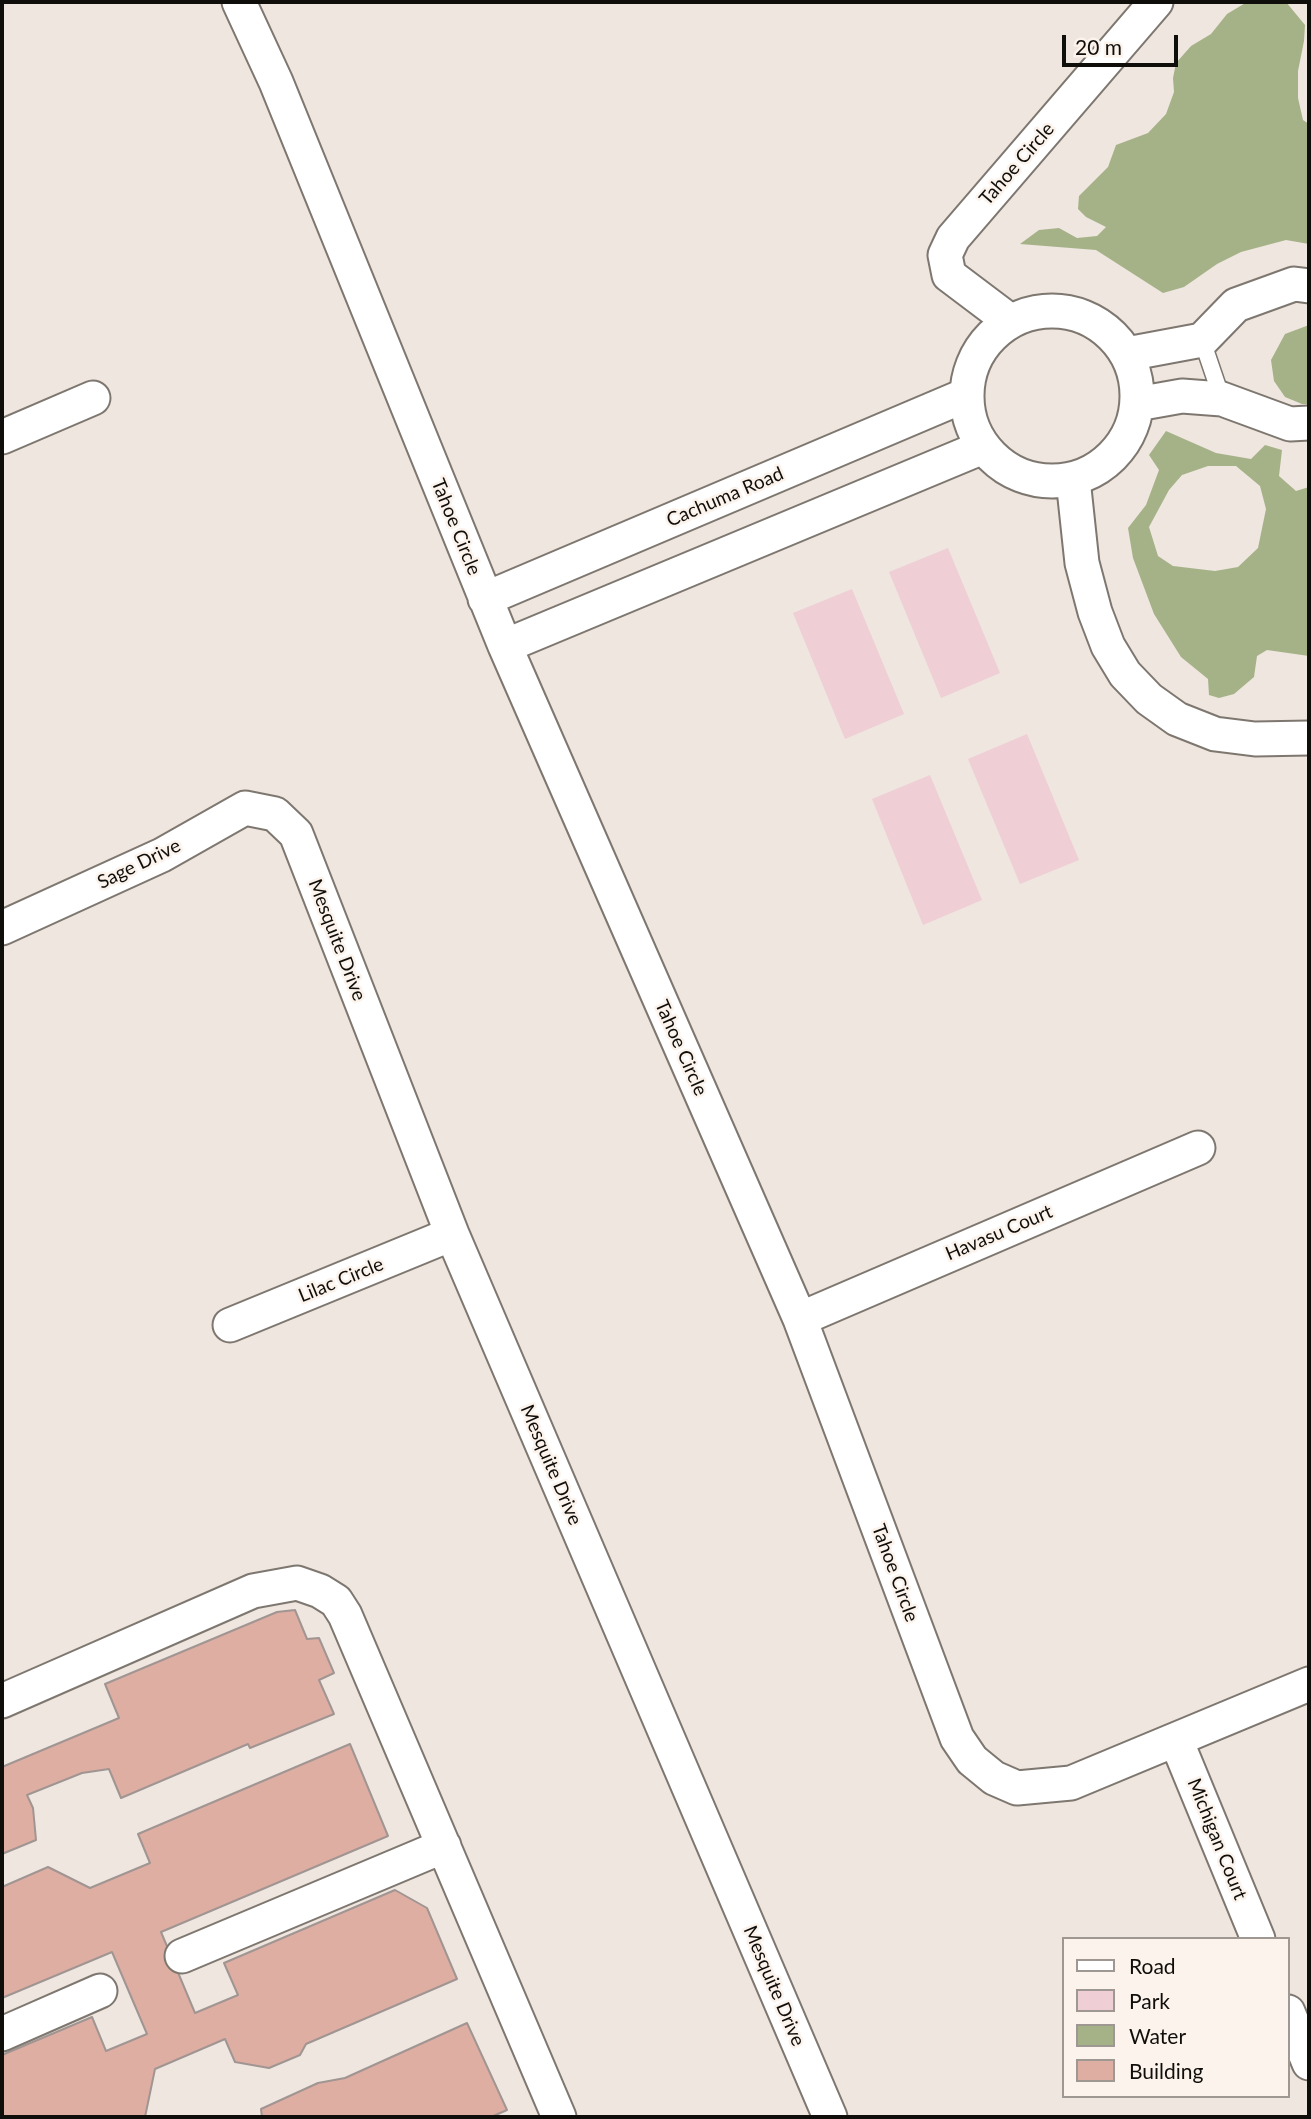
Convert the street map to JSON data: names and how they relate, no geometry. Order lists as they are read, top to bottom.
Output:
{
  "streets": {
    "street": [
      "Tahoe Circle",
      "Cachuma Road",
      "Sage Drive",
      "Mesquite Drive",
      "Havasu Court",
      "Lilac Circle",
      "Michigan Court"
    ]
  },
  "crossings": [
    ["Tahoe Circle", "Cachuma Road"],
    ["Tahoe Circle", "Havasu Court"],
    ["Tahoe Circle", "Michigan Court"],
    ["Sage Drive", "Mesquite Drive"],
    ["Mesquite Drive", "Lilac Circle"]
  ],
  "legend": [
    "Road",
    "Park",
    "Water",
    "Building"
  ],
  "scale_bar": "20 m"
}
